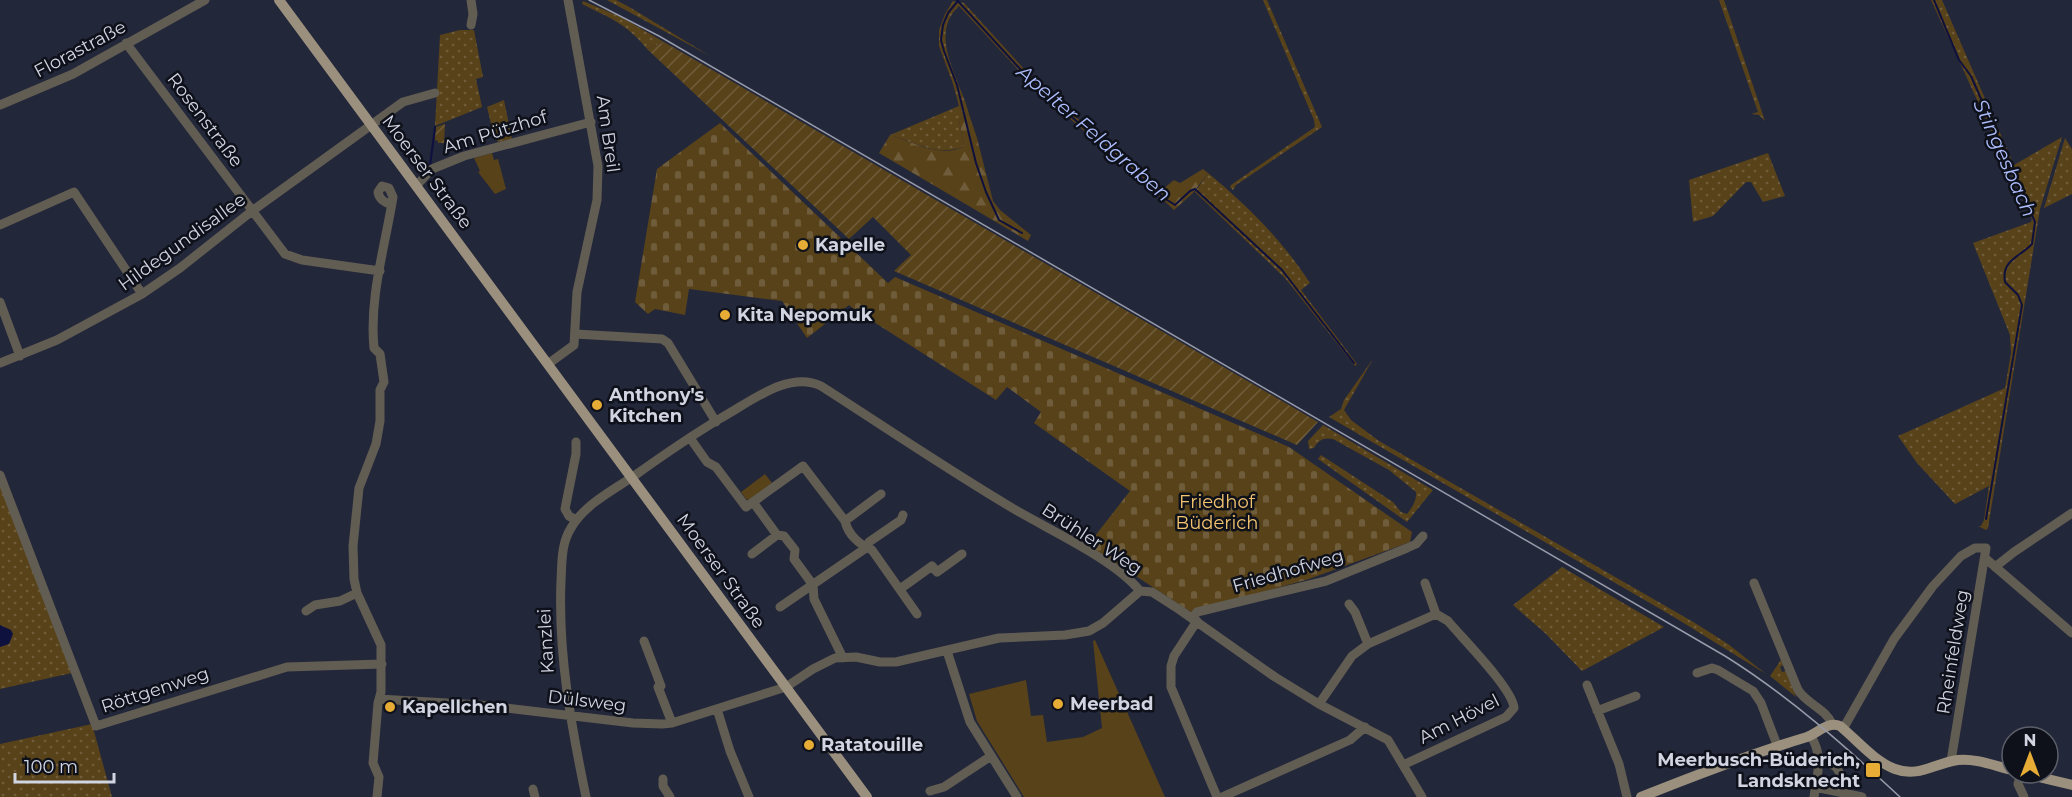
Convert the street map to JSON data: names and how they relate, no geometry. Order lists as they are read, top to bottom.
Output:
{
  "streets": {
    "main road": ["Moerser Straße"],
    "street": [
      "Florastraße",
      "Rosenstraße",
      "Am Pützhof",
      "Am Breil",
      "Hildegundisallee",
      "Brühler Weg",
      "Friedhofweg",
      "Kanzlei",
      "Rheinfeldweg",
      "Röttgenweg",
      "Dülsweg",
      "Am Hövel"
    ]
  },
  "crossings": [
    ["Florastraße", "Rosenstraße"],
    ["Rosenstraße", "Hildegundisallee"],
    ["Am Pützhof", "Am Breil"],
    ["Am Pützhof", "Moerser Straße"],
    ["Am Breil", "Moerser Straße"],
    ["Moerser Straße", "Hildegundisallee"],
    ["Moerser Straße", "Brühler Weg"],
    ["Moerser Straße", "Kanzlei"],
    ["Moerser Straße", "Dülsweg"],
    ["Brühler Weg", "Friedhofweg"],
    ["Brühler Weg", "Kanzlei"],
    ["Brühler Weg", "Am Hövel"],
    ["Kanzlei", "Dülsweg"]
  ],
  "water": ["Apelter Feldgraben", "Stingesbach"],
  "parks": ["Friedhof Büderich"],
  "places": {
    "other": [
      "Kapelle",
      "Kita Nepomuk",
      "Anthony's Kitchen",
      "Meerbad",
      "Kapellchen",
      "Ratatouille"
    ],
    "transit": ["Meerbusch-Büderich, Landsknecht"]
  },
  "scale_bar": "100 m",
  "north": "top"
}
